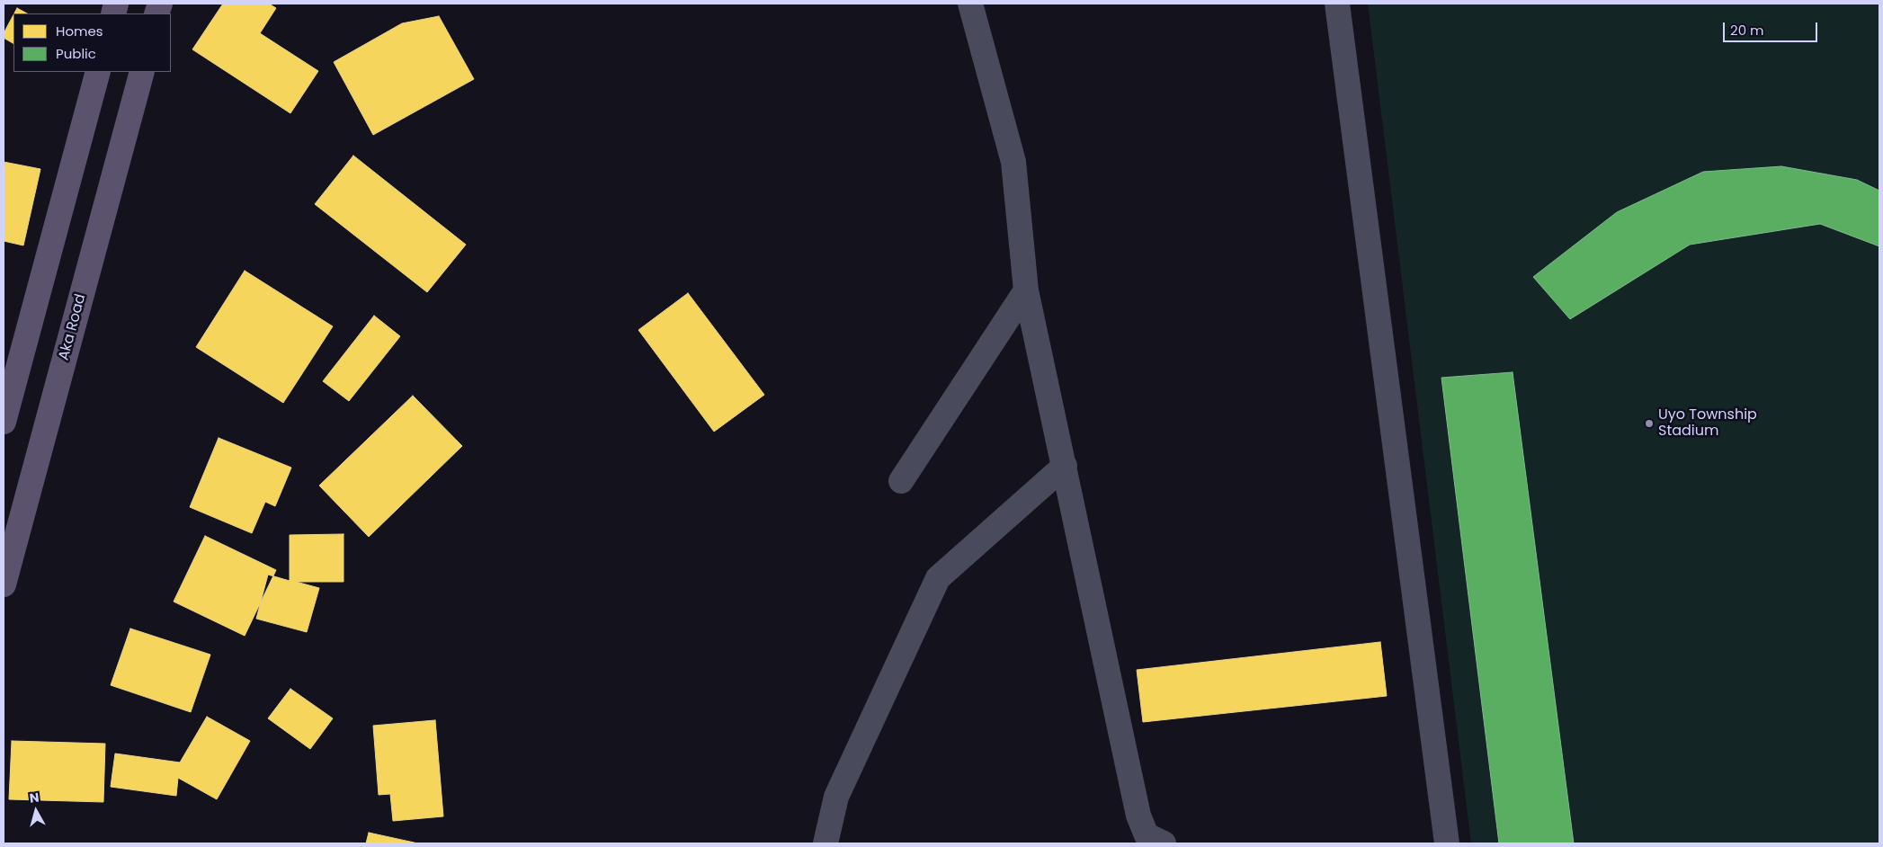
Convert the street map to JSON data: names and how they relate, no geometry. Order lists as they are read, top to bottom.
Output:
{
  "streets": {
    "main road": ["Aka Road"]
  },
  "places": ["Uyo Township Stadium"],
  "legend": ["Homes", "Public"],
  "scale_bar": "20 m",
  "north": "top"
}
